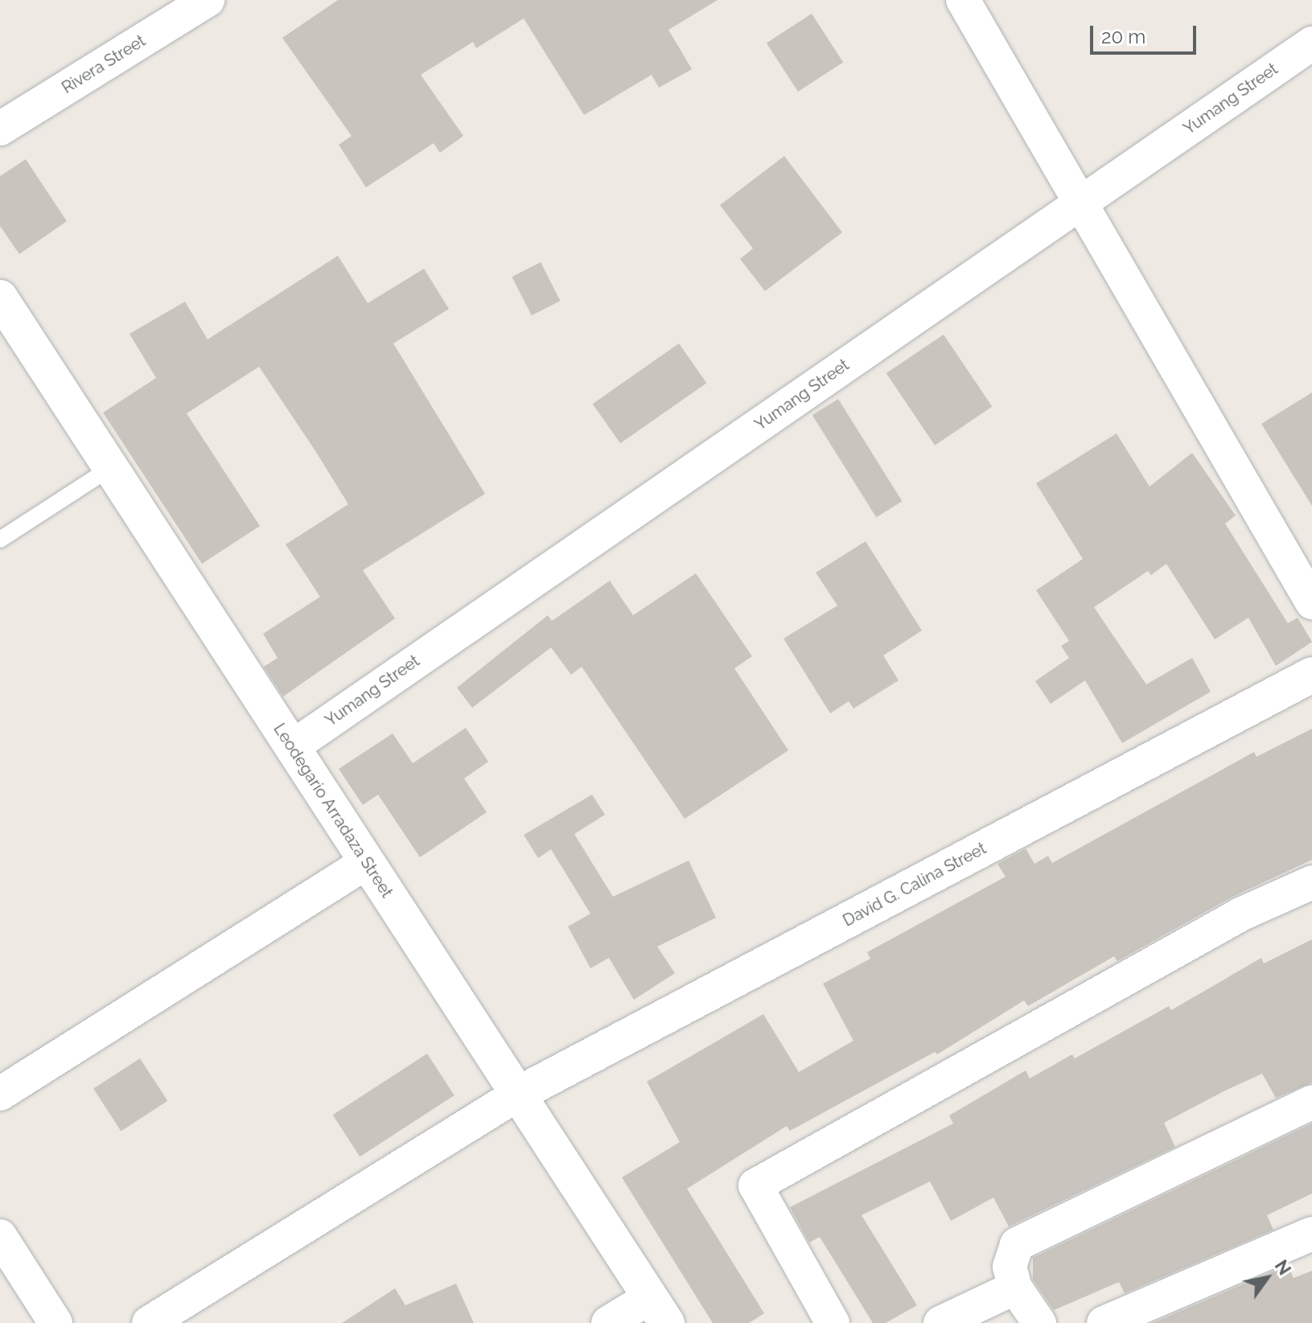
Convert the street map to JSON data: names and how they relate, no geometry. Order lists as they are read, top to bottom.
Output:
{
  "streets": {
    "street": [
      "Rivera Street",
      "Yumang Street",
      "Leodegario Arradaza Street",
      "David G. Calina Street"
    ]
  },
  "crossings": [
    ["Yumang Street", "Leodegario Arradaza Street"],
    ["Leodegario Arradaza Street", "David G. Calina Street"]
  ],
  "scale_bar": "20 m",
  "north": "top right"
}
